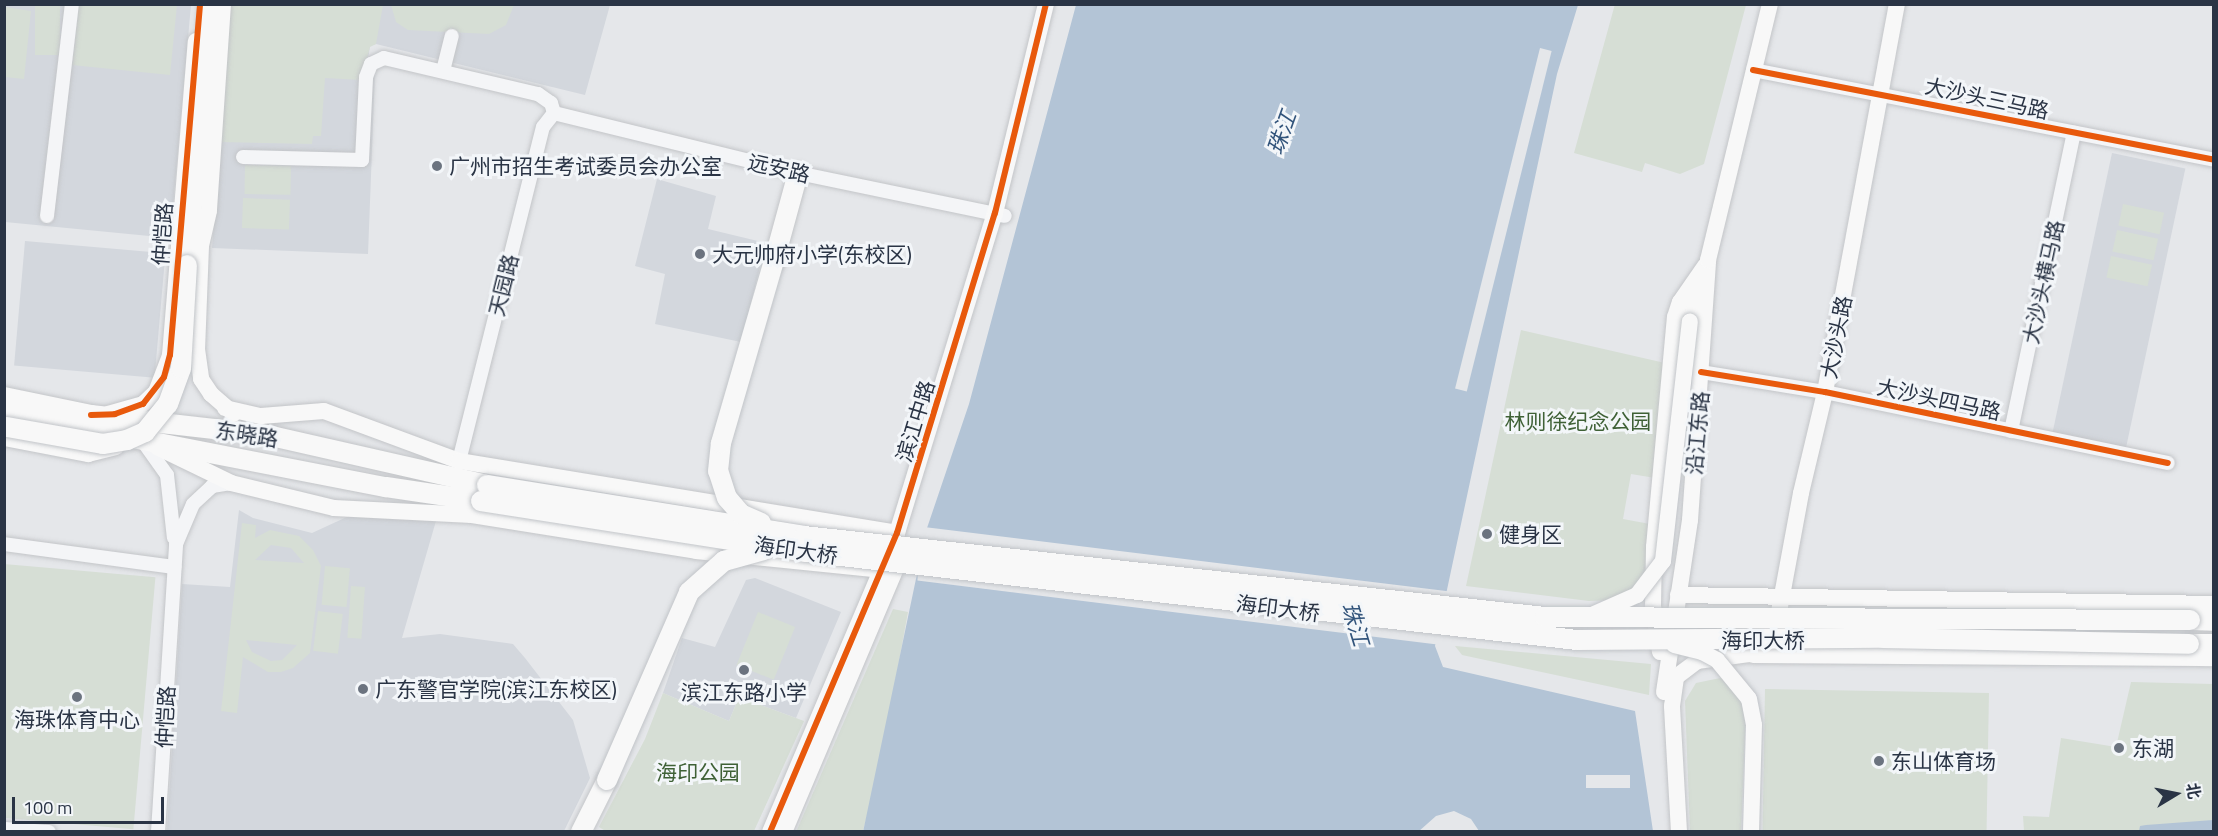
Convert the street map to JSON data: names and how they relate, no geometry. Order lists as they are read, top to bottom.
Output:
{
  "streets": {
    "highway": ["东晓路", "海印大桥"],
    "main road": [
      "仲恺路",
      "大沙头路",
      "滨江中路",
      "沿江东路"
    ],
    "street": [
      "大沙头三马路",
      "远安路",
      "大沙头横马路",
      "天园路",
      "大沙头四马路"
    ]
  },
  "crossings": [
    ["大沙头三马路", "大沙头横马路"],
    ["大沙头三马路", "大沙头路"],
    ["大沙头三马路", "沿江东路"],
    ["远安路", "天园路"],
    ["远安路", "滨江中路"],
    ["仲恺路", "东晓路"],
    ["大沙头横马路", "大沙头四马路"],
    ["大沙头路", "大沙头四马路"],
    ["大沙头四马路", "沿江东路"],
    ["东晓路", "海印大桥"]
  ],
  "water": ["珠江"],
  "parks": ["林则徐纪念公园", "海印公园"],
  "places": [
    "广州市招生考试委员会办公室",
    "大元帅府小学(东校区)",
    "健身区",
    "滨江东路小学",
    "广东警官学院(滨江东校区)",
    "海珠体育中心",
    "东湖",
    "东山体育场"
  ],
  "scale_bar": "100 m",
  "north": "right"
}
